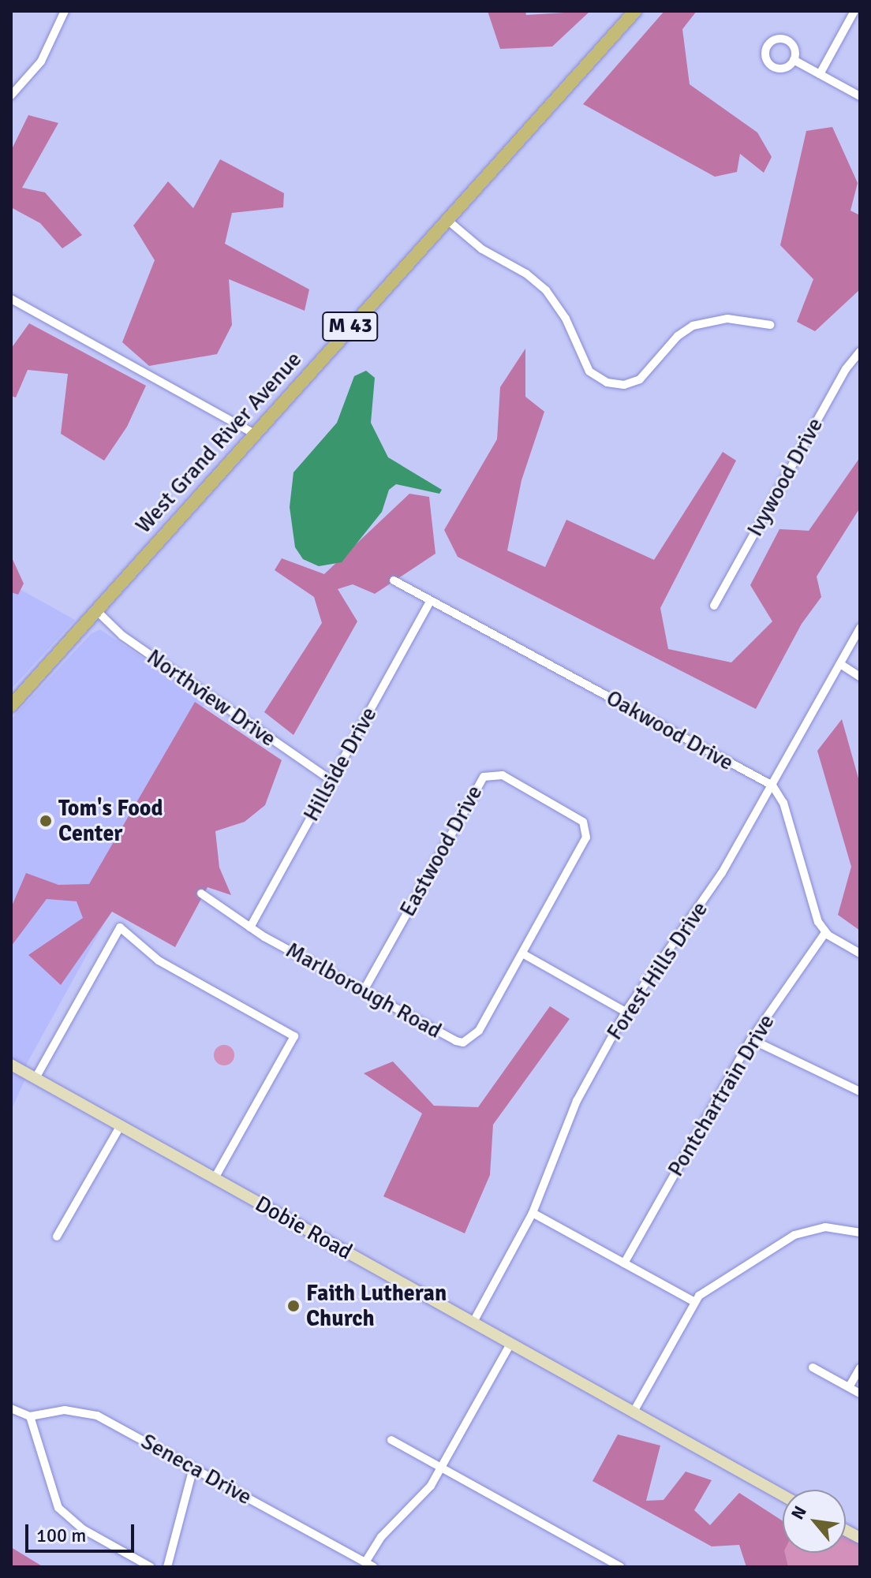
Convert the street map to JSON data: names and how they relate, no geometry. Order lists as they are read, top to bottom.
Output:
{
  "streets": {
    "main road": ["M 43", "West Grand River Avenue"],
    "street": [
      "Ivywood Drive",
      "Northview Drive",
      "Oakwood Drive",
      "Hillside Drive",
      "Eastwood Drive",
      "Forest Hills Drive",
      "Marlborough Road",
      "Pontchartrain Drive",
      "Dobie Road",
      "Seneca Drive"
    ]
  },
  "crossings": [
    ["West Grand River Avenue", "Northview Drive"],
    ["Northview Drive", "Hillside Drive"],
    ["Oakwood Drive", "Hillside Drive"],
    ["Oakwood Drive", "Forest Hills Drive"],
    ["Hillside Drive", "Marlborough Road"],
    ["Eastwood Drive", "Marlborough Road"],
    ["Forest Hills Drive", "Dobie Road"]
  ],
  "places": ["Tom's Food Center", "Faith Lutheran Church"],
  "scale_bar": "100 m",
  "north": "top left"
}
